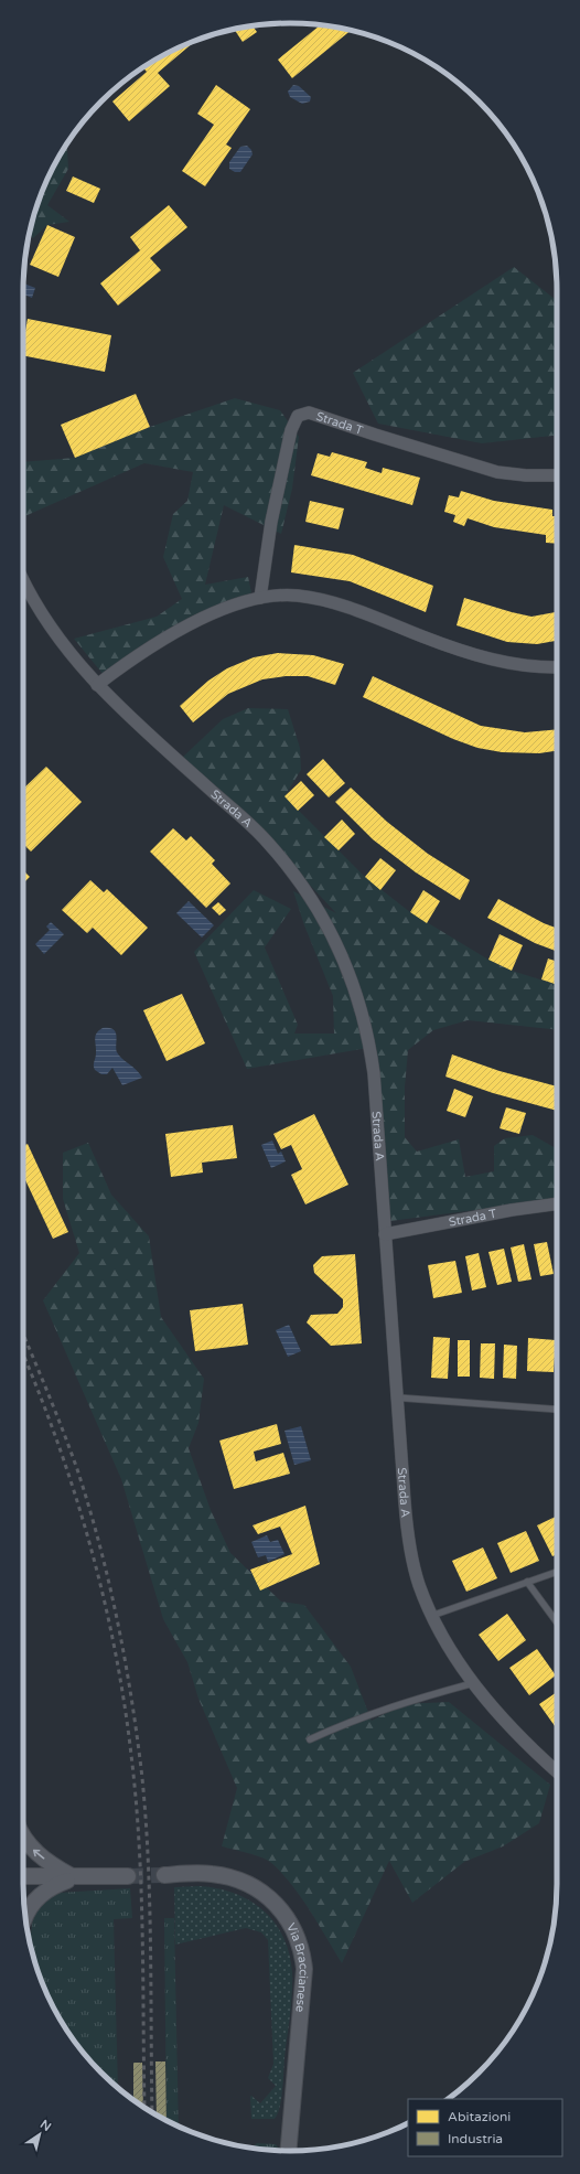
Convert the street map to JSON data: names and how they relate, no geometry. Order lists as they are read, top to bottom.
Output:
{
  "streets": {
    "street": ["Strada T", "Strada A", "Via Braccianese"]
  },
  "crossings": [
    ["Strada T", "Strada A"]
  ],
  "legend": ["Abitazioni", "Industria"],
  "north": "top right"
}
